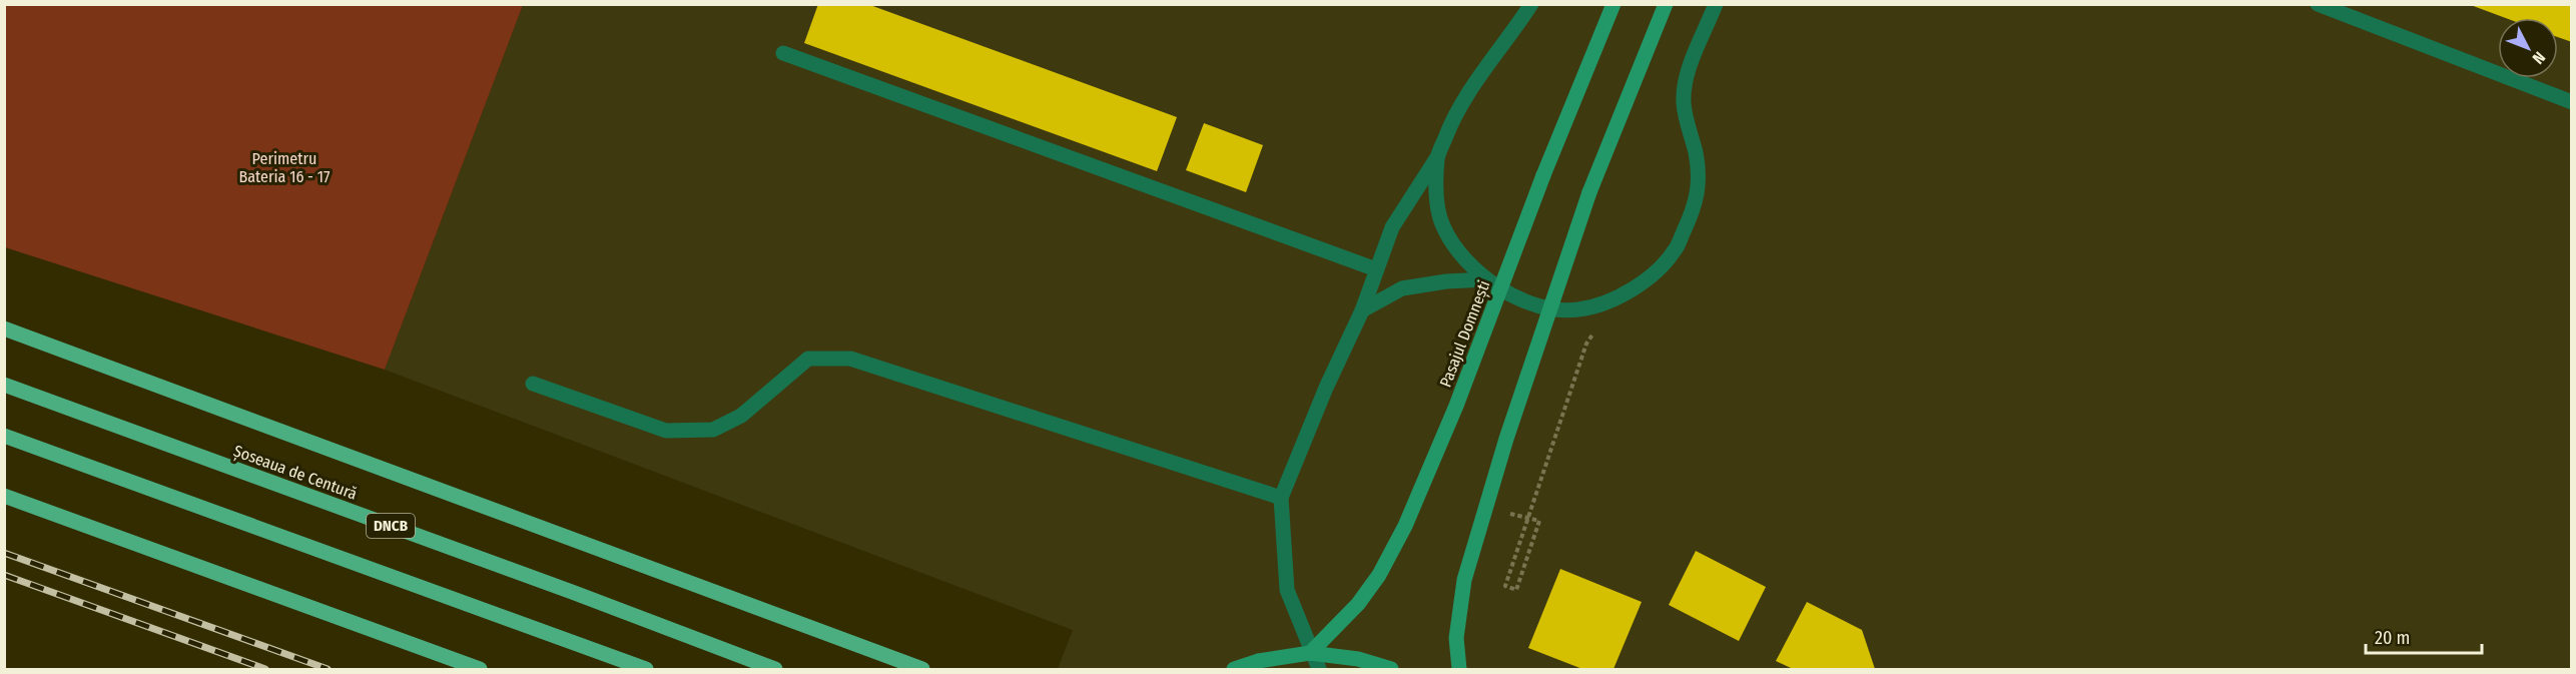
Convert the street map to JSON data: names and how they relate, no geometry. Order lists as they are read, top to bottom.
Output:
{
  "streets": {
    "main road": ["Pasajul Domnești", "Șoseaua de Centură", "DNCB"]
  },
  "parks": ["Perimetru Bateria 16 - 17"],
  "scale_bar": "20 m",
  "north": "bottom right"
}
